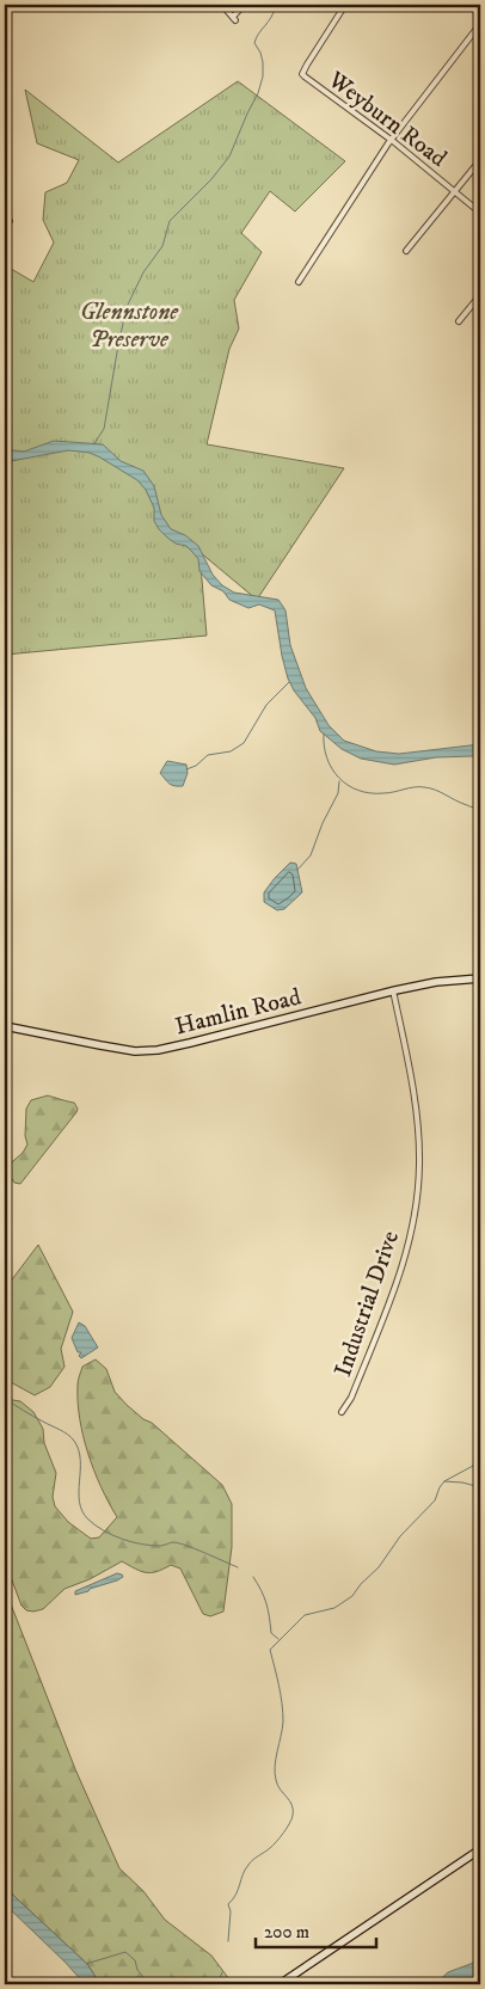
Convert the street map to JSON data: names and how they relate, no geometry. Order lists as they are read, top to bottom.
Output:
{
  "streets": {
    "street": ["Weyburn Road", "Hamlin Road", "Industrial Drive"]
  },
  "crossings": [
    ["Hamlin Road", "Industrial Drive"]
  ],
  "parks": ["Glennstone Preserve"],
  "scale_bar": "200 m"
}
